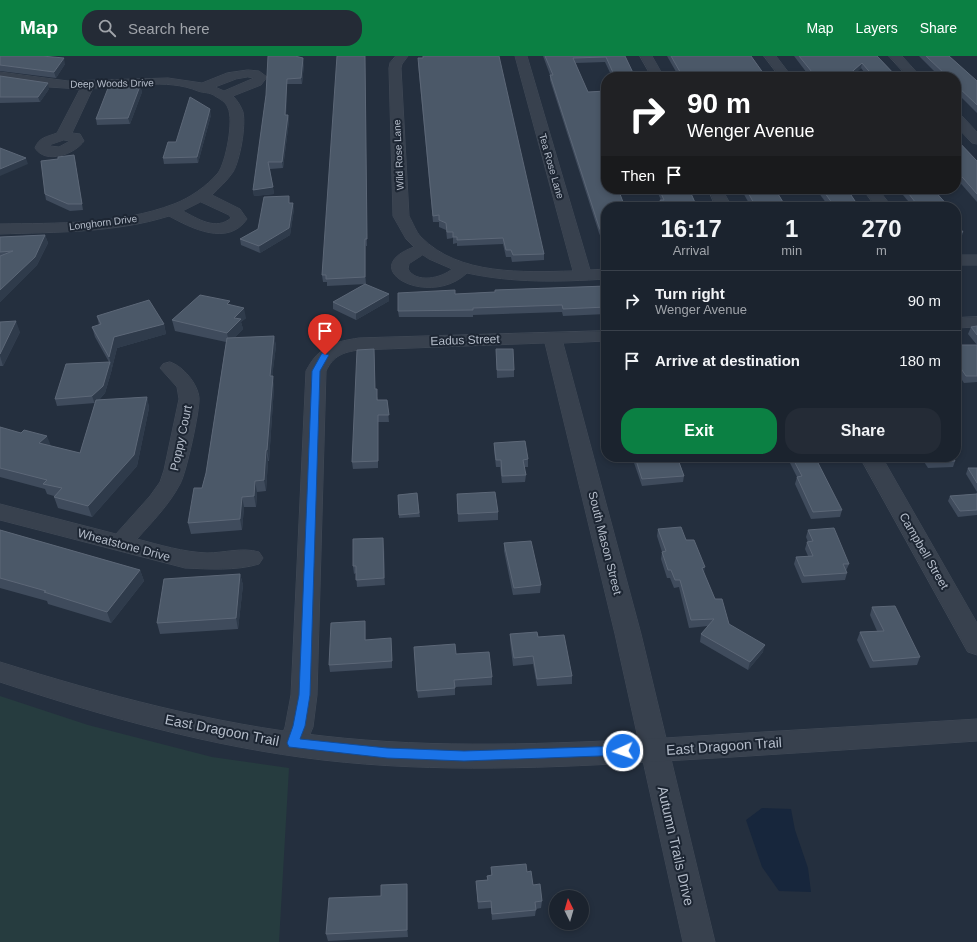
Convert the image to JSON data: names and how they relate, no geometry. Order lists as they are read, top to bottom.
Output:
{
  "streets": {
    "street": [
      "Deep Woods Drive",
      "Wild Rose Lane",
      "Tea Rose Lane",
      "Longhorn Drive",
      "Eadus Street",
      "Poppy Court",
      "South Mason Street",
      "Wheatstone Drive",
      "Campbell Street",
      "East Dragoon Trail",
      "Autumn Trails Drive"
    ]
  },
  "crossings": [
    ["Deep Woods Drive", "Longhorn Drive"],
    ["Wild Rose Lane", "Tea Rose Lane"],
    ["Eadus Street", "South Mason Street"],
    ["Eadus Street", "East Dragoon Trail"],
    ["Poppy Court", "Wheatstone Drive"],
    ["South Mason Street", "East Dragoon Trail"],
    ["South Mason Street", "Autumn Trails Drive"],
    ["East Dragoon Trail", "Autumn Trails Drive"]
  ],
  "north": "top",
  "page": {
    "header": "Map",
    "search": "Search here",
    "nav": ["Map", "Layers", "Share"],
    "turn": ["90 m", "Wenger Avenue"],
    "then": "Then",
    "eta": [
      "16:17",
      "Arrival",
      "1",
      "min",
      "270",
      "m"
    ],
    "list": [
      {
        "name": "Turn right",
        "note": "Wenger Avenue",
        "value": "90 m"
      },
      {
        "name": "Arrive at destination",
        "value": "180 m"
      }
    ],
    "buttons": ["Exit", "Share"]
  }
}
